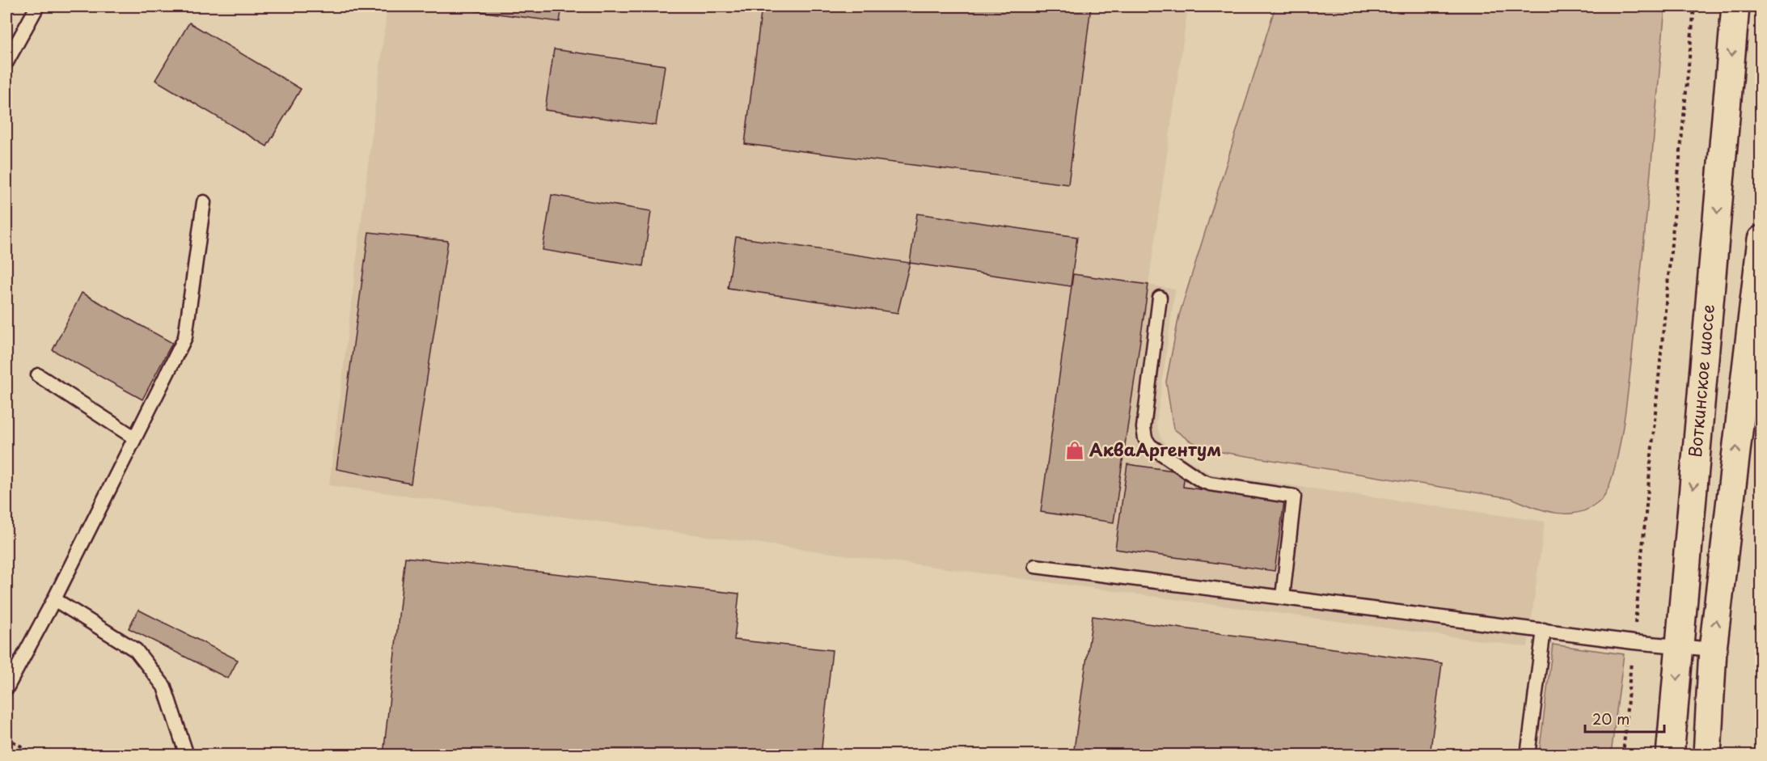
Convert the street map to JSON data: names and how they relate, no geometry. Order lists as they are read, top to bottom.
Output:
{
  "streets": {
    "main road": ["Воткинское шоссе"]
  },
  "places": {
    "shop": ["АкваАргентум"]
  },
  "scale_bar": "20 m"
}
